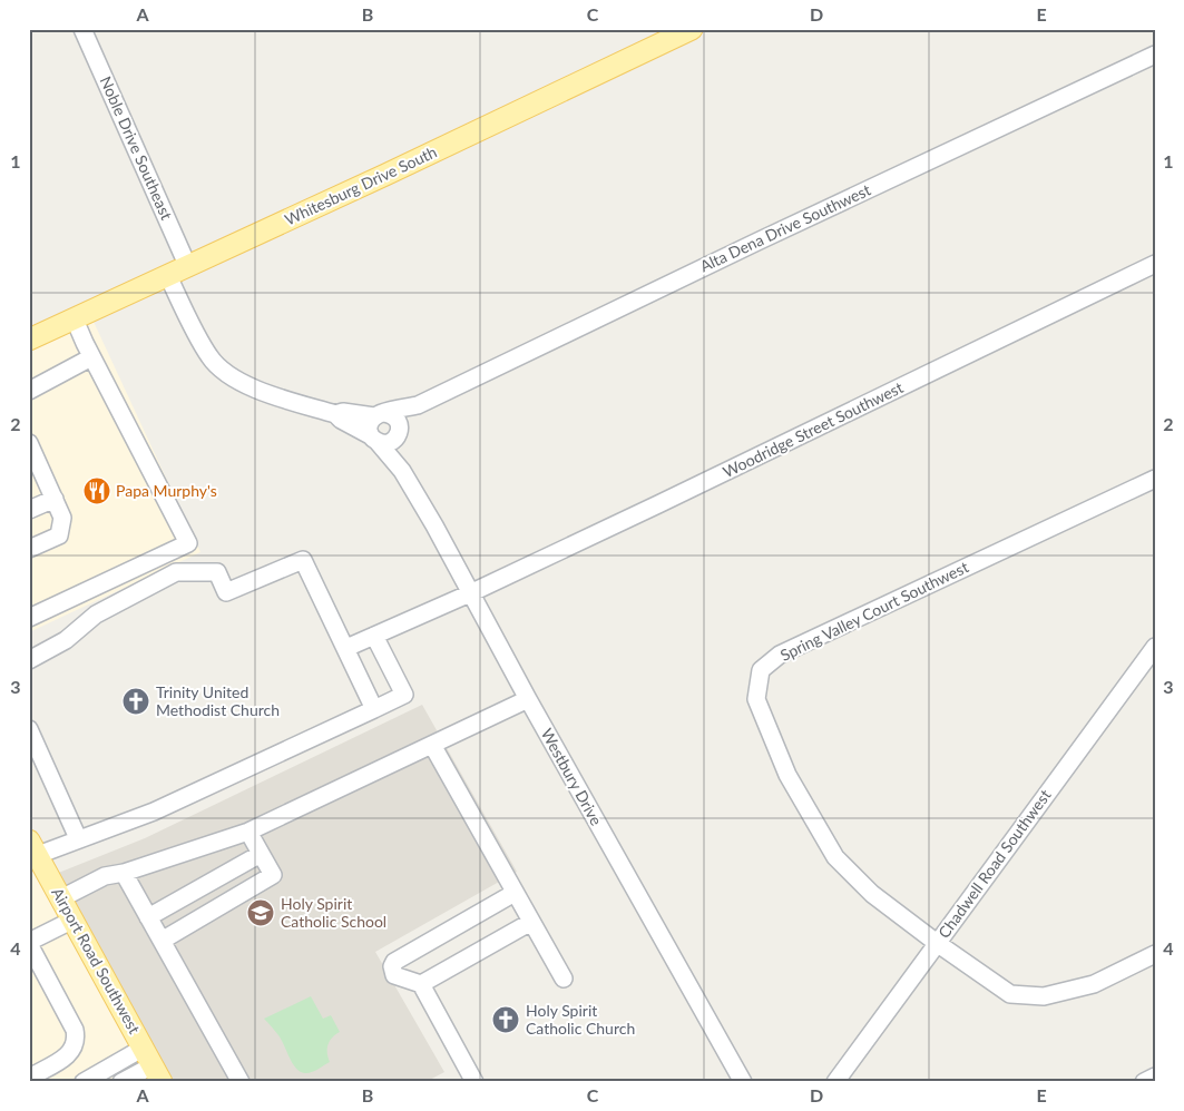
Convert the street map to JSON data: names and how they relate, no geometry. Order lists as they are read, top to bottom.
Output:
{
  "streets": {
    "main road": ["Whitesburg Drive South", "Airport Road Southwest"],
    "street": [
      "Noble Drive Southeast",
      "Alta Dena Drive Southwest",
      "Woodridge Street Southwest",
      "Spring Valley Court Southwest",
      "Westbury Drive",
      "Chadwell Road Southwest"
    ]
  },
  "crossings": [
    ["Noble Drive Southeast", "Whitesburg Drive South"],
    ["Whitesburg Drive South", "Westbury Drive"],
    ["Alta Dena Drive Southwest", "Westbury Drive"],
    ["Woodridge Street Southwest", "Westbury Drive"],
    ["Spring Valley Court Southwest", "Chadwell Road Southwest"]
  ],
  "places": {
    "restaurant": ["Papa Murphy's"],
    "church": ["Trinity United Methodist Church", "Holy Spirit Catholic Church"],
    "school or university": ["Holy Spirit Catholic School"]
  },
  "grid": {
    "columns": [
      "A",
      "B",
      "C",
      "D",
      "E"
    ],
    "rows": [
      "1",
      "2",
      "3",
      "4"
    ]
  }
}
